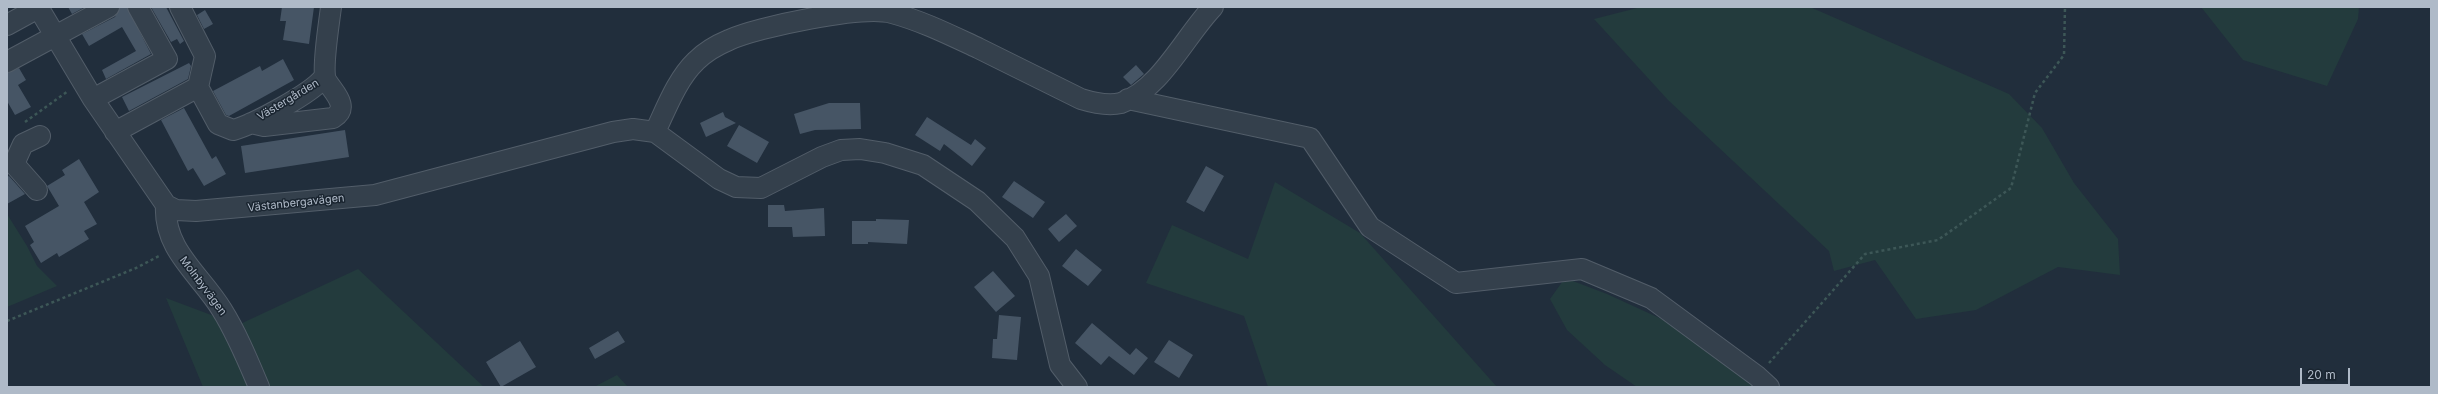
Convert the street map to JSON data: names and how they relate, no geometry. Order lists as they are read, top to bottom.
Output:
{
  "streets": {
    "street": ["Västergården", "Västanbergavägen", "Molnbyvägen"]
  },
  "crossings": [
    ["Västanbergavägen", "Molnbyvägen"]
  ],
  "scale_bar": "20 m"
}
